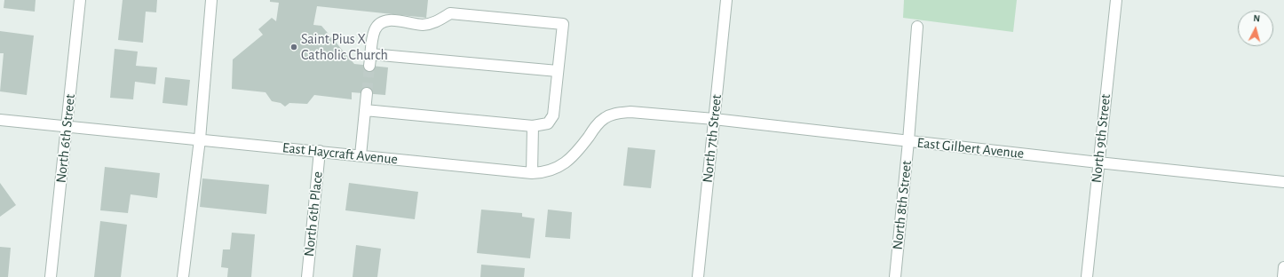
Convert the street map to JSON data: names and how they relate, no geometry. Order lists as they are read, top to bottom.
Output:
{
  "streets": {
    "street": [
      "North 6th Street",
      "North 7th Street",
      "North 9th Street",
      "East Gilbert Avenue",
      "East Haycraft Avenue",
      "North 8th Street",
      "North 6th Place"
    ]
  },
  "crossings": [
    ["North 6th Street", "East Haycraft Avenue"],
    ["North 7th Street", "East Gilbert Avenue"],
    ["North 9th Street", "East Gilbert Avenue"],
    ["East Gilbert Avenue", "East Haycraft Avenue"],
    ["East Gilbert Avenue", "North 8th Street"],
    ["East Haycraft Avenue", "North 6th Place"]
  ],
  "places": ["Saint Pius X Catholic Church"],
  "north": "top"
}
